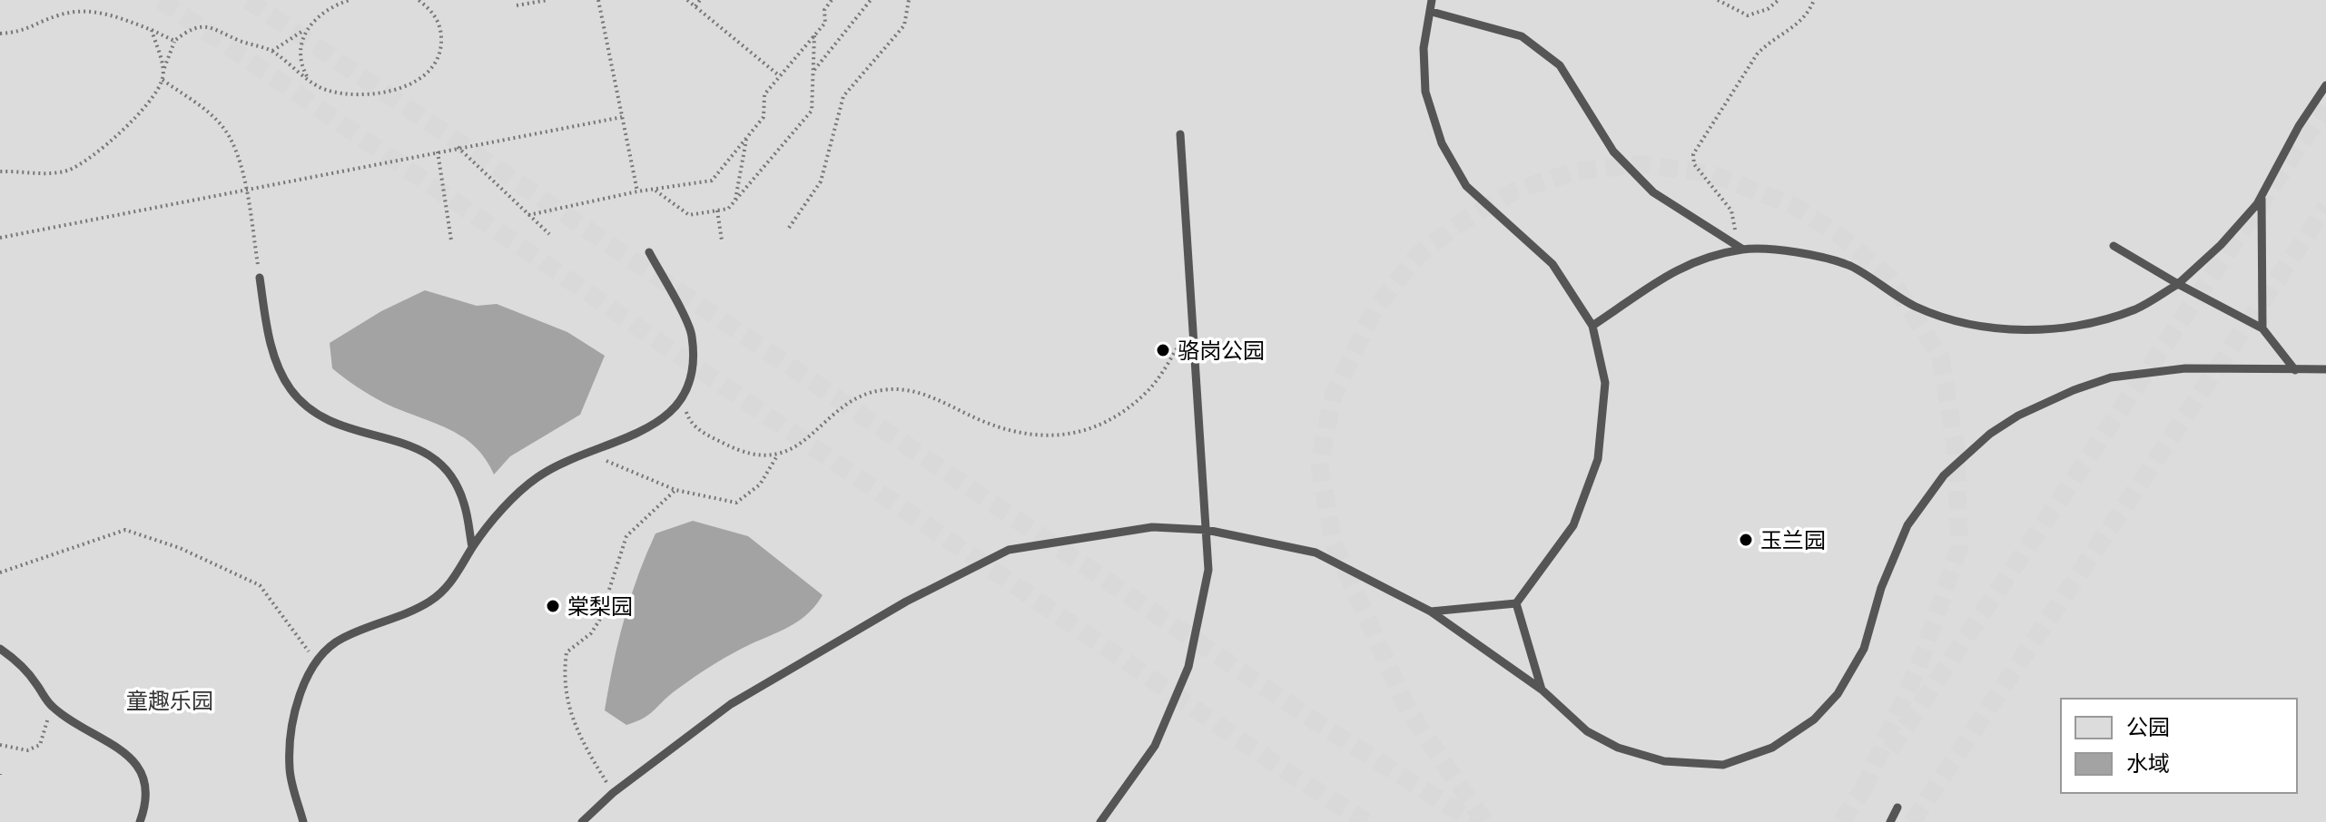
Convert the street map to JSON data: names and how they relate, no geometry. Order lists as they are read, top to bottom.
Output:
{
  "parks": ["童趣乐园"],
  "places": ["骆岗公园", "玉兰园", "棠梨园"],
  "legend": ["公园", "水域"]
}
